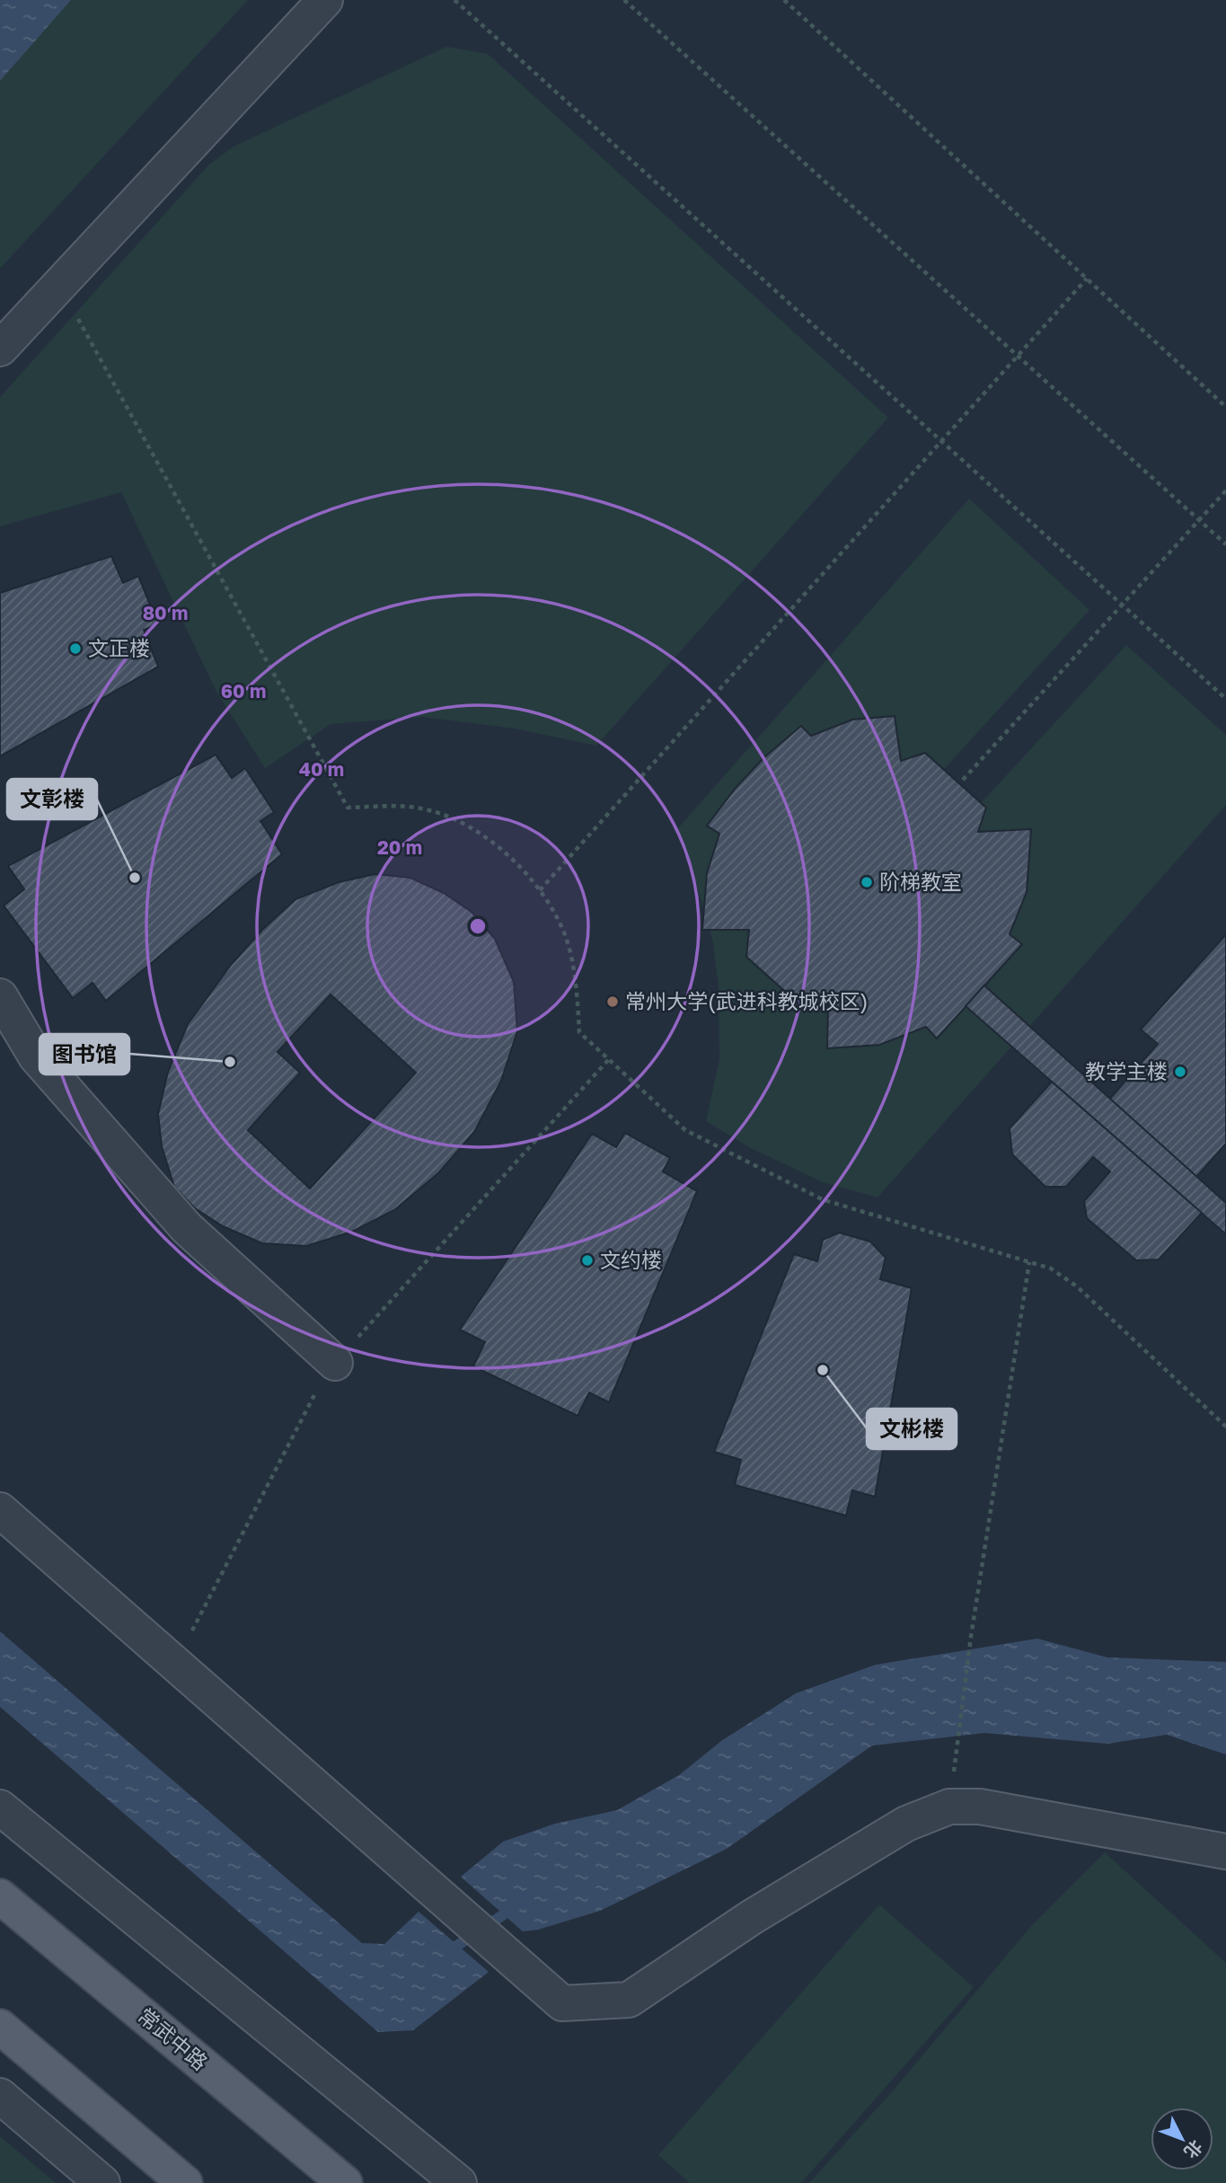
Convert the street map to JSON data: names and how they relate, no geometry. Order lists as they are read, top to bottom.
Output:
{
  "streets": {
    "main road": ["常武中路"]
  },
  "places": [
    "文正楼",
    "文彰楼",
    "阶梯教室",
    "常州大学(武进科教城校区)",
    "图书馆",
    "教学主楼",
    "文约楼",
    "文彬楼"
  ],
  "north": "bottom right",
  "rings": [
    "80 m",
    "60 m",
    "40 m",
    "20 m"
  ]
}
